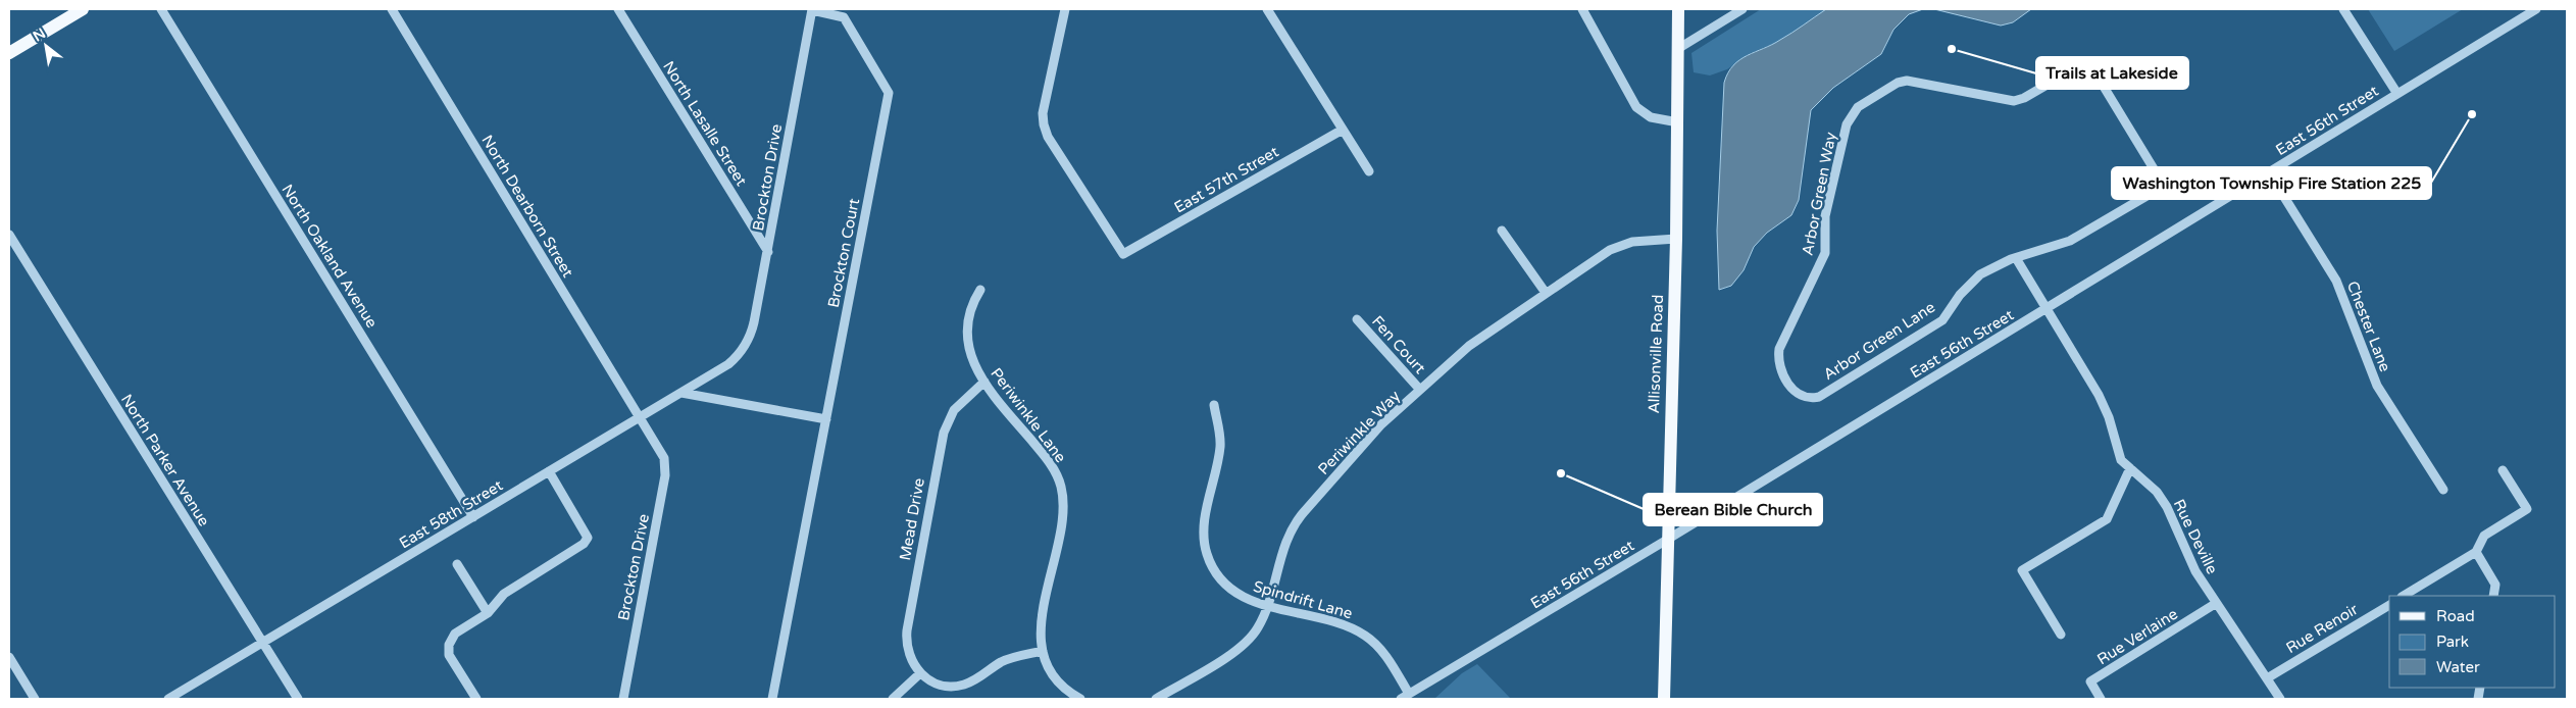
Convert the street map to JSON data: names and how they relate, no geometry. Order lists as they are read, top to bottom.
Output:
{
  "streets": {
    "main road": ["Allisonville Road"],
    "street": [
      "East 56th Street",
      "North Lasalle Street",
      "Brockton Drive",
      "East 57th Street",
      "Arbor Green Way",
      "North Dearborn Street",
      "Brockton Court",
      "North Oakland Avenue",
      "Chester Lane",
      "Arbor Green Lane",
      "Fen Court",
      "Periwinkle Lane",
      "Periwinkle Way",
      "North Parker Avenue",
      "East 58th Street",
      "Mead Drive",
      "Rue Deville",
      "Spindrift Lane",
      "Rue Renoir",
      "Rue Verlaine"
    ]
  },
  "crossings": [
    ["East 56th Street", "Chester Lane"],
    ["East 56th Street", "Allisonville Road"],
    ["East 56th Street", "Rue Deville"],
    ["East 56th Street", "Spindrift Lane"],
    ["North Lasalle Street", "Brockton Drive"],
    ["Brockton Drive", "North Dearborn Street"],
    ["Brockton Drive", "Brockton Court"],
    ["Brockton Drive", "East 58th Street"],
    ["Arbor Green Way", "Arbor Green Lane"],
    ["North Dearborn Street", "East 58th Street"],
    ["North Oakland Avenue", "East 58th Street"],
    ["Arbor Green Lane", "Rue Deville"],
    ["Fen Court", "Periwinkle Way"],
    ["Allisonville Road", "Periwinkle Way"],
    ["Periwinkle Lane", "Mead Drive"],
    ["Periwinkle Way", "Spindrift Lane"],
    ["North Parker Avenue", "East 58th Street"],
    ["Rue Deville", "Rue Renoir"],
    ["Rue Deville", "Rue Verlaine"]
  ],
  "places": ["Trails at Lakeside", "Washington Township Fire Station 225", "Berean Bible Church"],
  "legend": ["Road", "Park", "Water"],
  "north": "top left"
}
